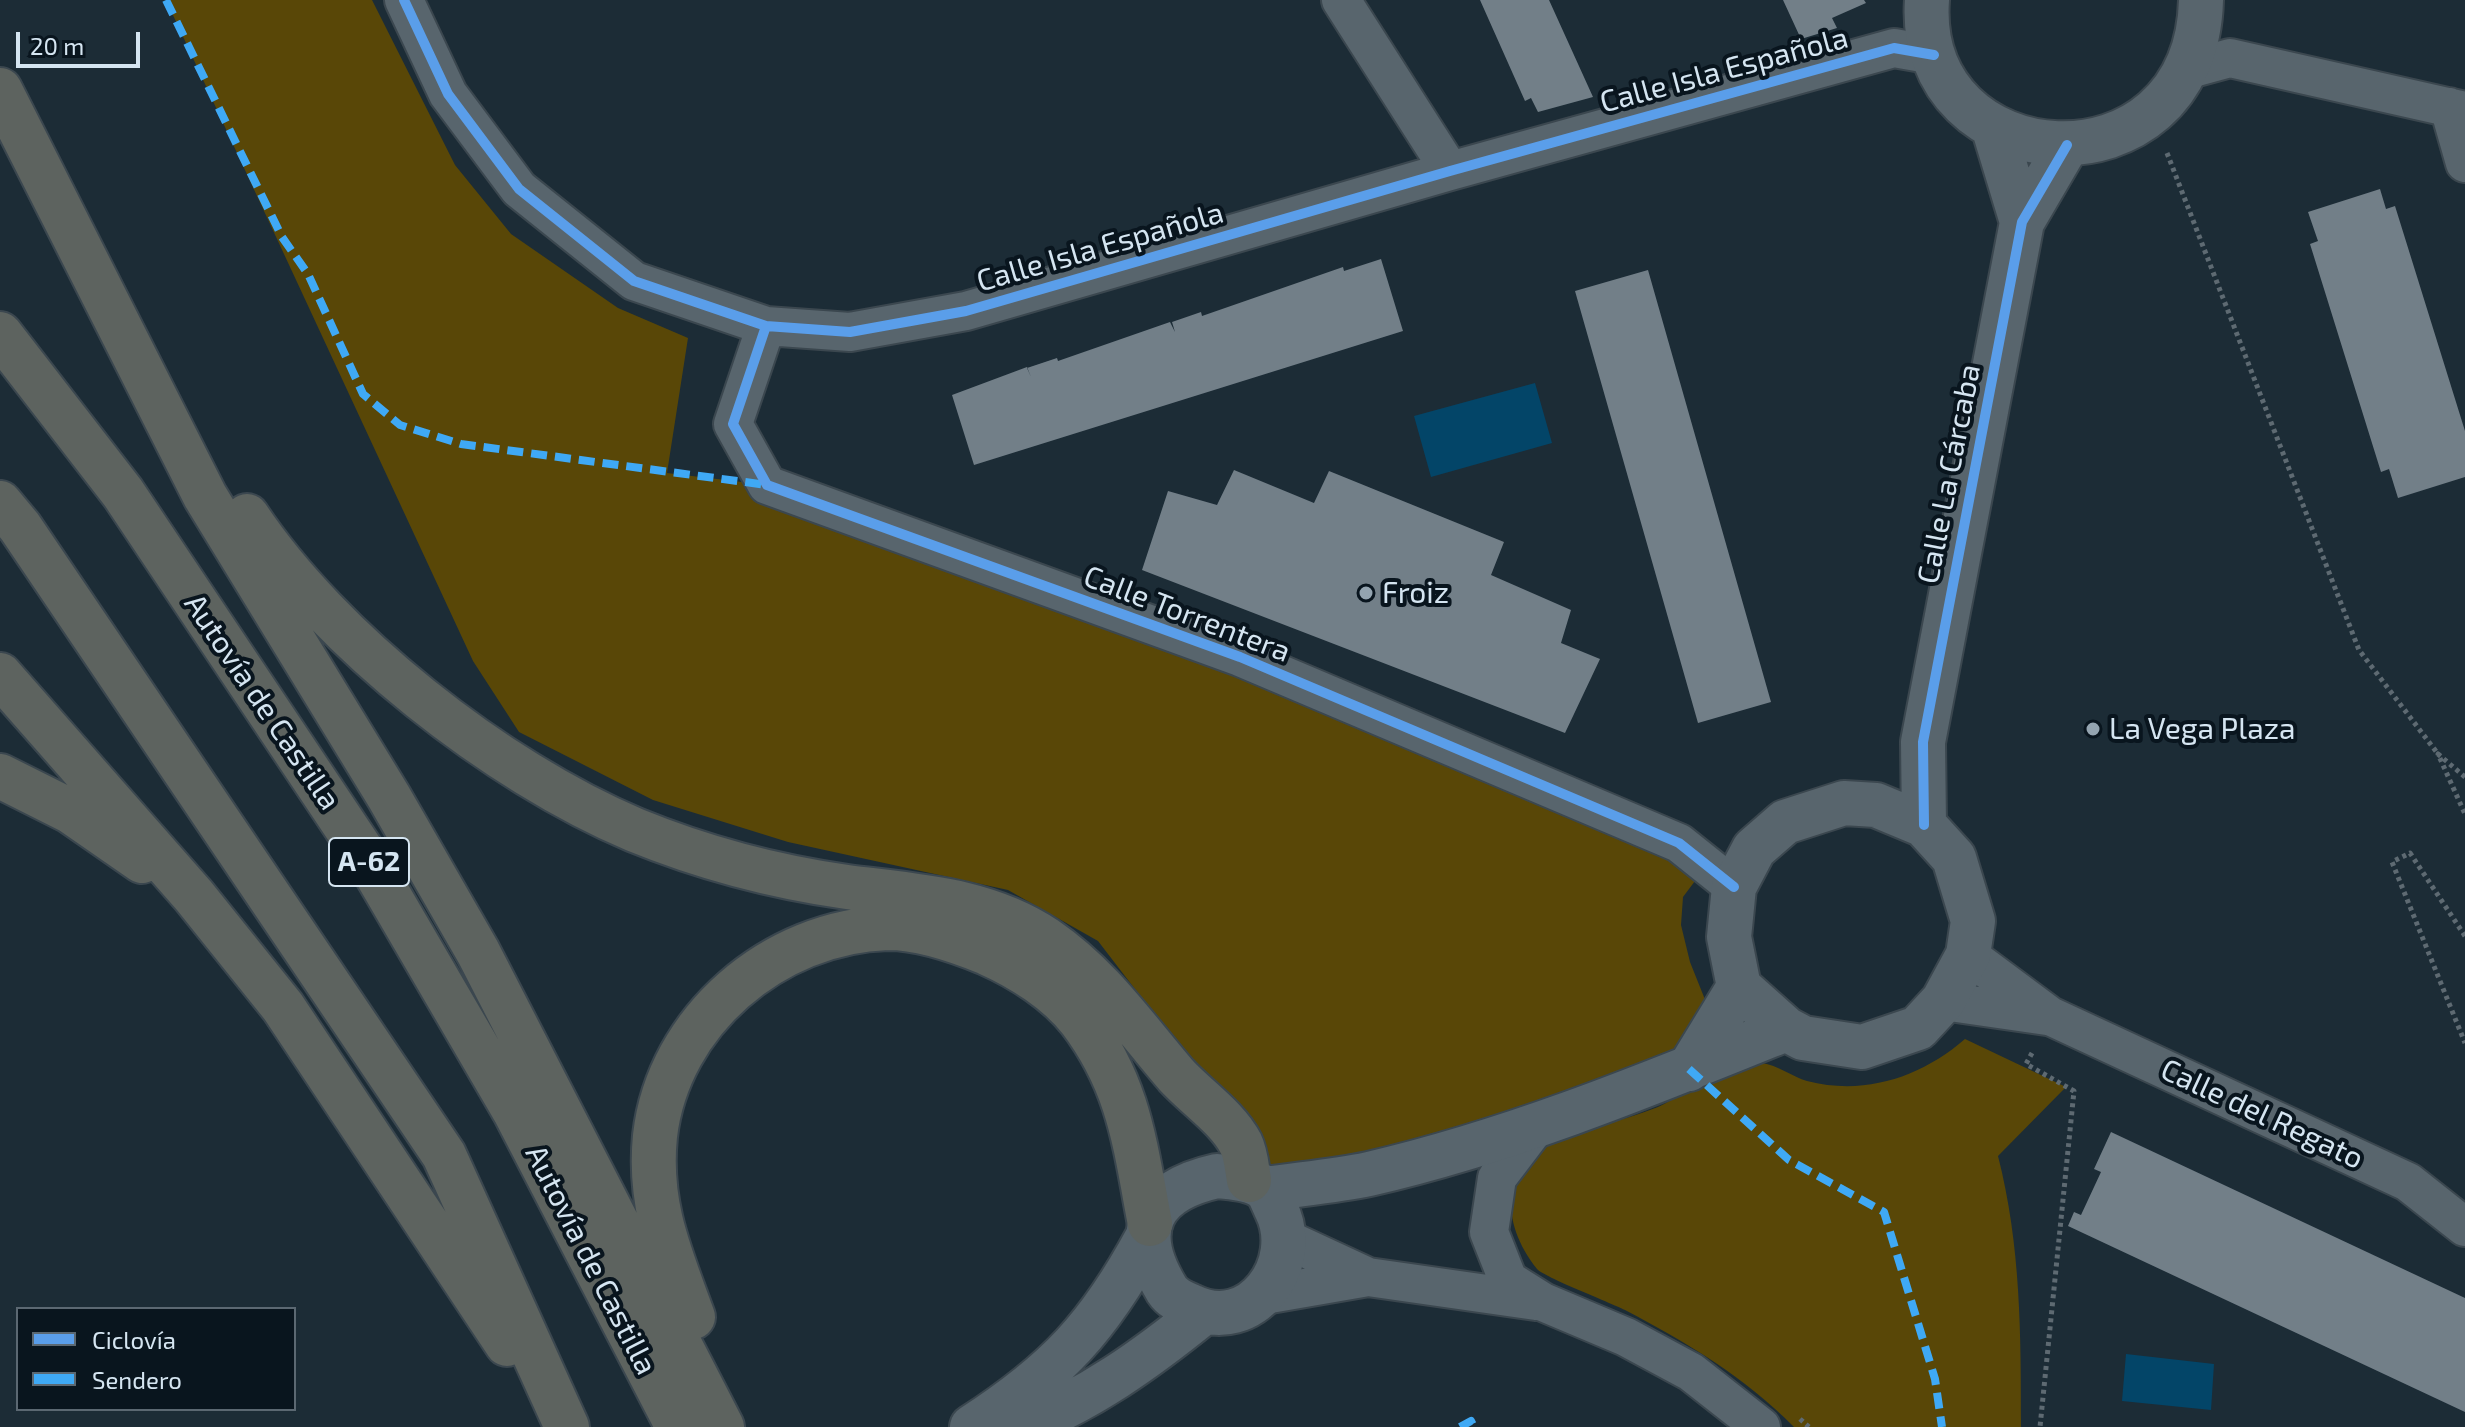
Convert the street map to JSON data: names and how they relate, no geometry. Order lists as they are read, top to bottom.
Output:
{
  "streets": {
    "highway": ["Autovía de Castilla", "A-62"],
    "street": [
      "Calle Isla Española",
      "Calle La Cárcaba",
      "Calle Torrentera",
      "Calle del Regato"
    ]
  },
  "crossings": [
    ["Calle Isla Española", "Calle Torrentera"],
    ["Calle La Cárcaba", "Calle Torrentera"],
    ["Calle La Cárcaba", "Calle del Regato"],
    ["Calle Torrentera", "Calle del Regato"]
  ],
  "places": ["Froiz", "La Vega Plaza"],
  "legend": ["Ciclovía", "Sendero"],
  "scale_bar": "20 m"
}
